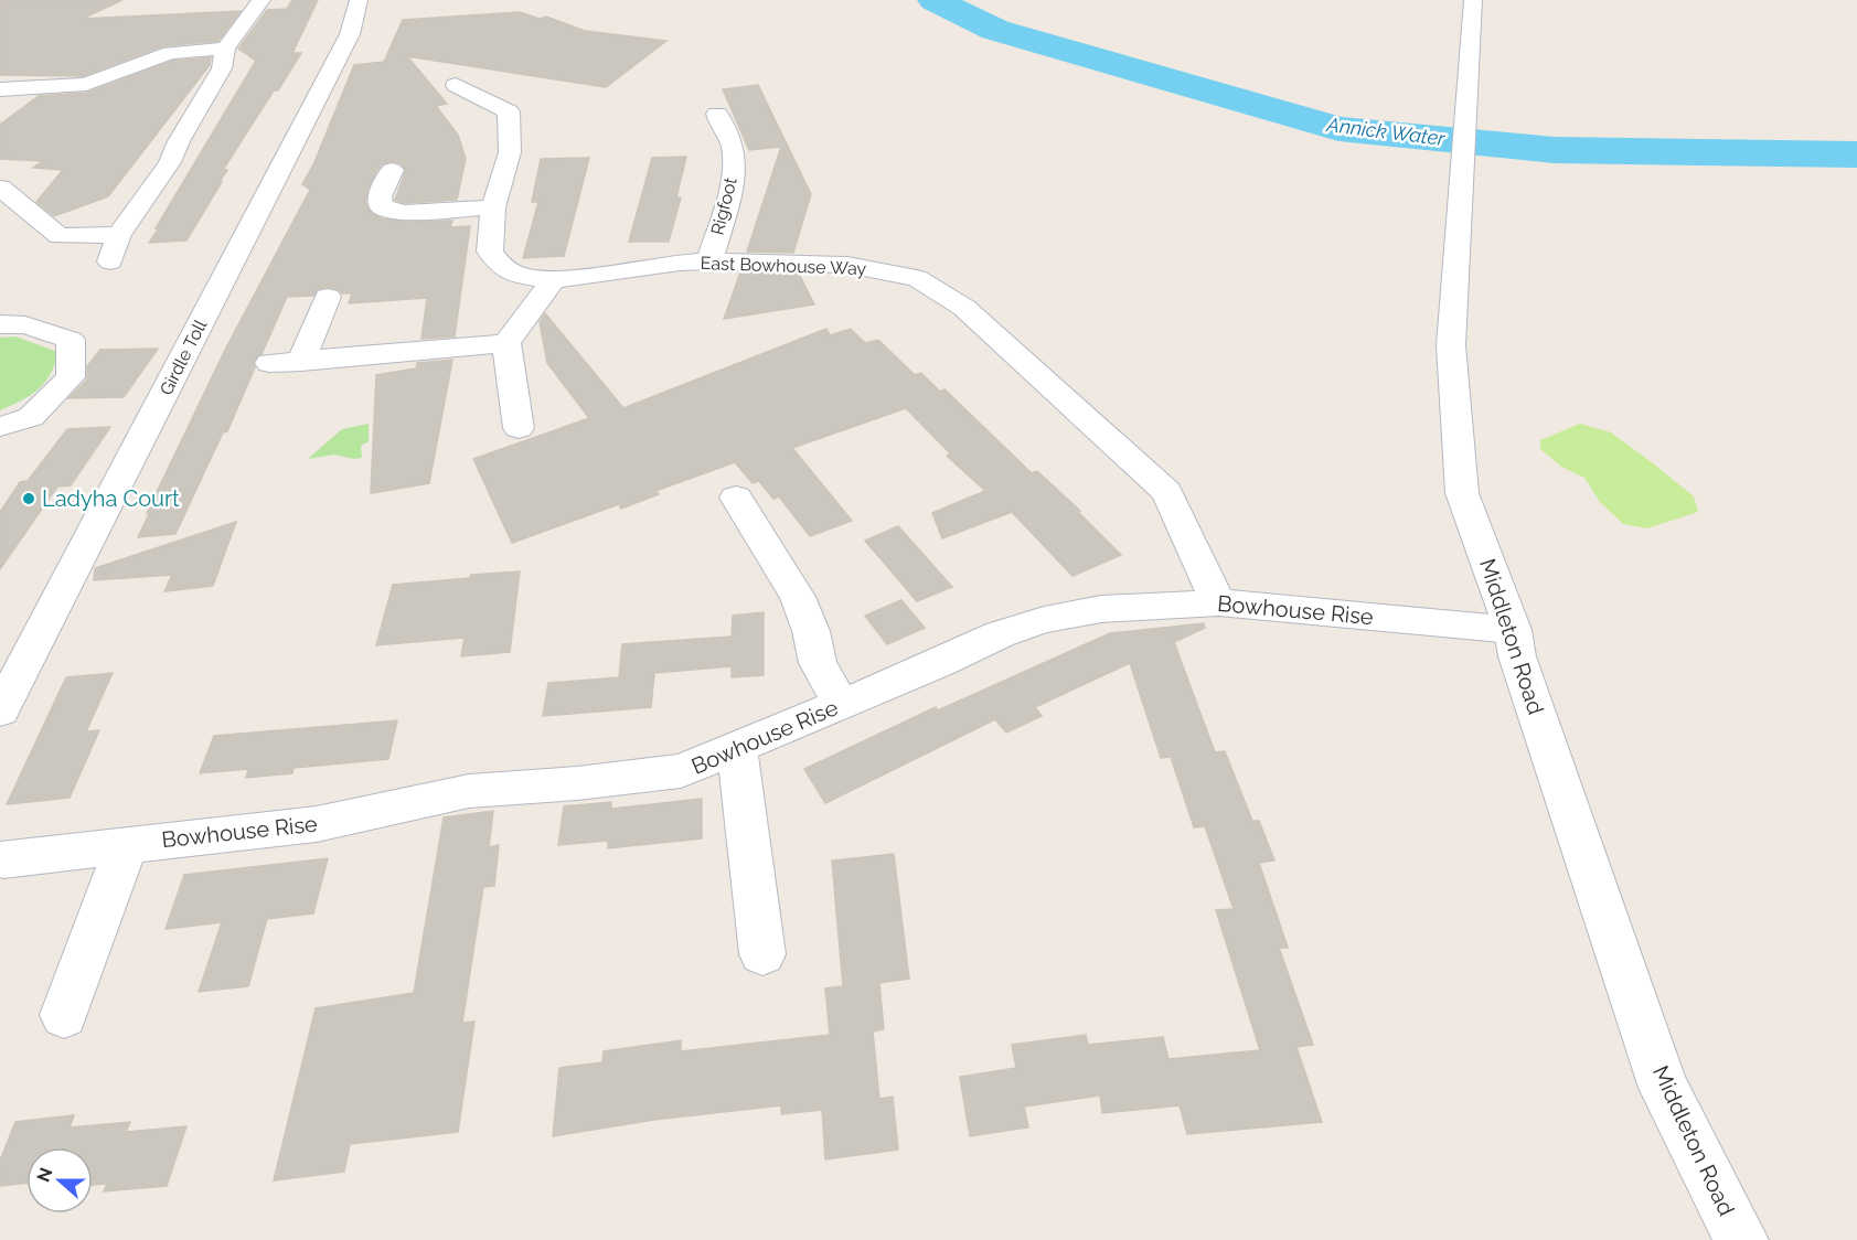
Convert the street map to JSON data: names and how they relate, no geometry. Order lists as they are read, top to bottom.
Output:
{
  "streets": {
    "street": [
      "Rigfoot",
      "East Bowhouse Way",
      "Girdle Toll",
      "Bowhouse Rise",
      "Middleton Road"
    ]
  },
  "crossings": [
    ["Rigfoot", "East Bowhouse Way"],
    ["East Bowhouse Way", "Bowhouse Rise"],
    ["Bowhouse Rise", "Middleton Road"]
  ],
  "water": ["Annick Water"],
  "places": ["Ladyha Court"],
  "north": "left"
}
